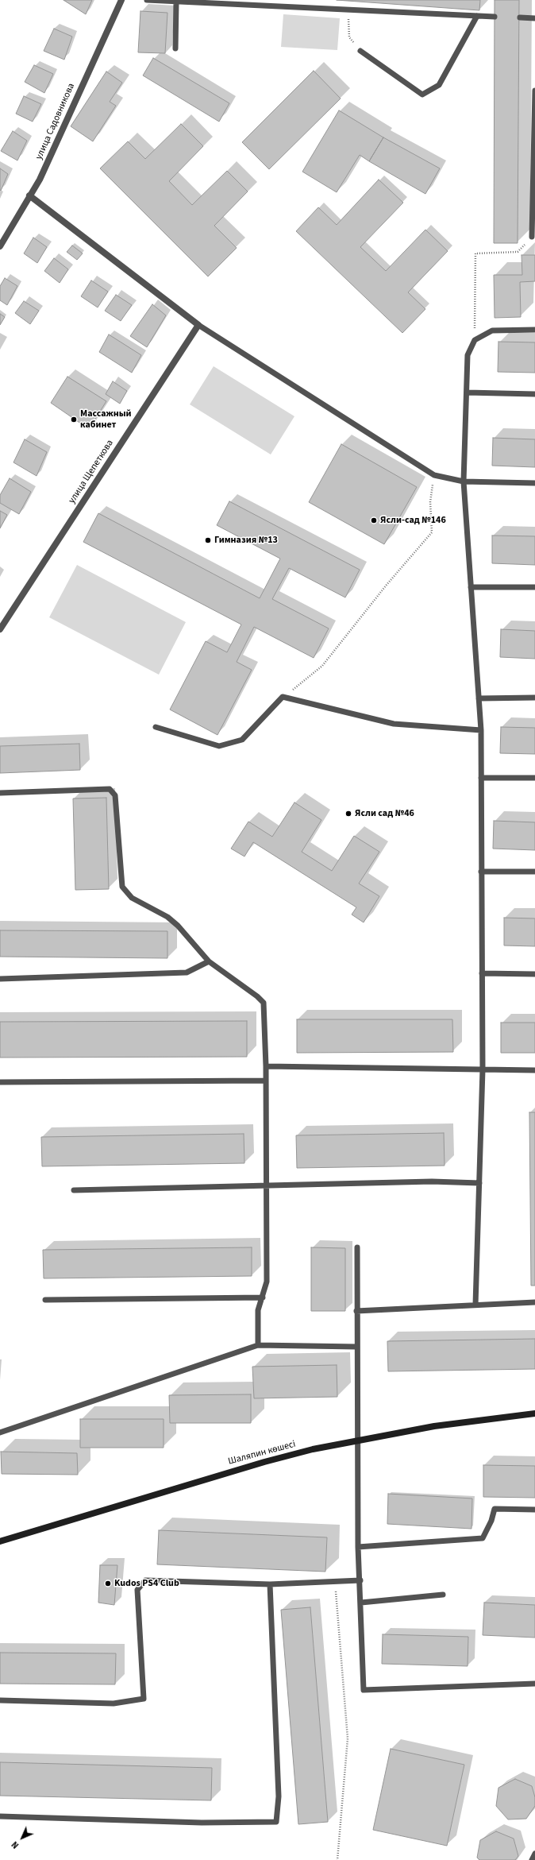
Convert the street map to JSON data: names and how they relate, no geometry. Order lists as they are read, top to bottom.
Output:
{
  "streets": {
    "main road": ["Шаляпин көшесі"],
    "street": ["улица Садовникова", "улица Щепеткова"]
  },
  "places": [
    "Массажный кабинет",
    "Ясли-сад №146",
    "Гимназия №13",
    "Ясли сад №46",
    "Kudos PS4 Club"
  ],
  "north": "bottom left"
}
